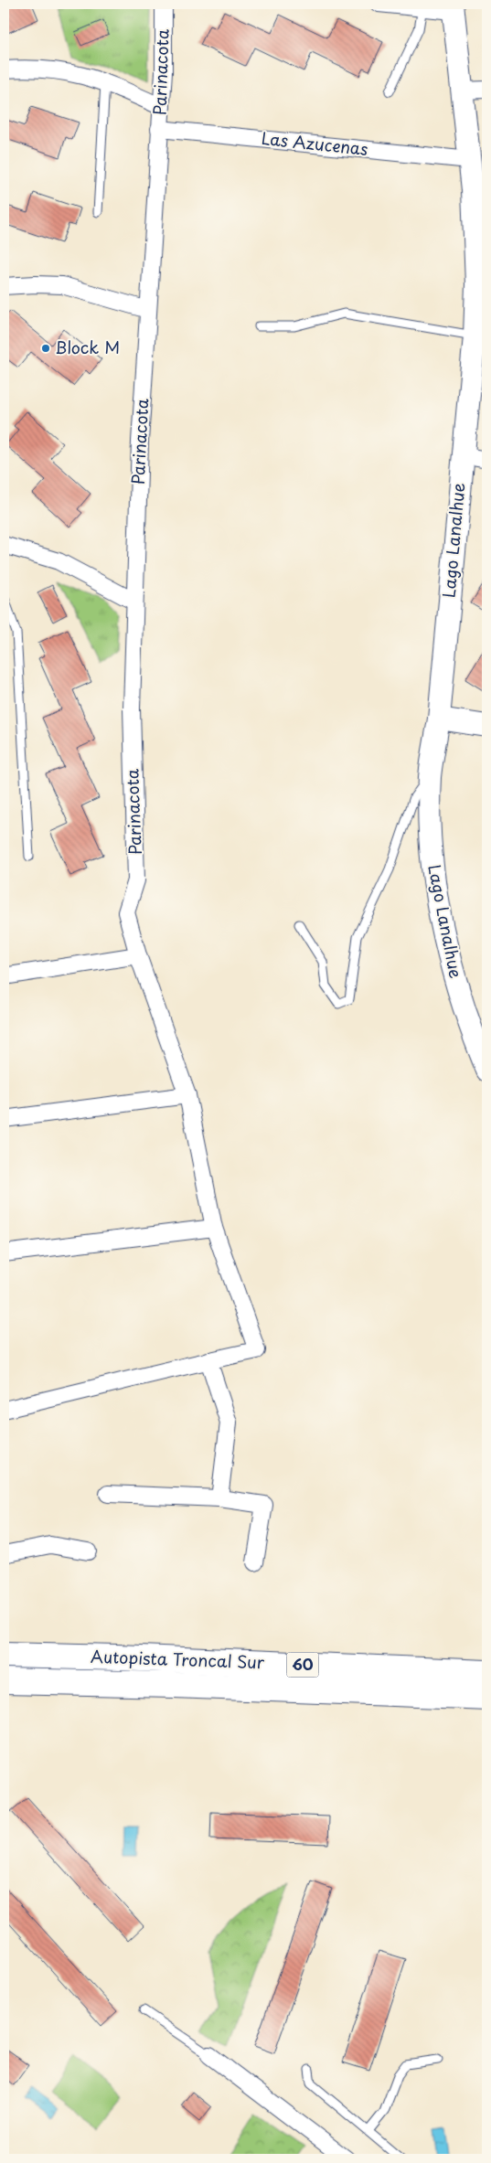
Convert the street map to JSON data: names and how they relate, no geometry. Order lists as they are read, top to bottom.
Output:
{
  "streets": {
    "highway": ["Autopista Troncal Sur", "60"],
    "main road": ["Lago Lanalhue"],
    "street": ["Parinacota", "Las Azucenas"]
  },
  "crossings": [
    ["Parinacota", "Las Azucenas"],
    ["Las Azucenas", "Lago Lanalhue"]
  ],
  "places": ["Block M"]
}
